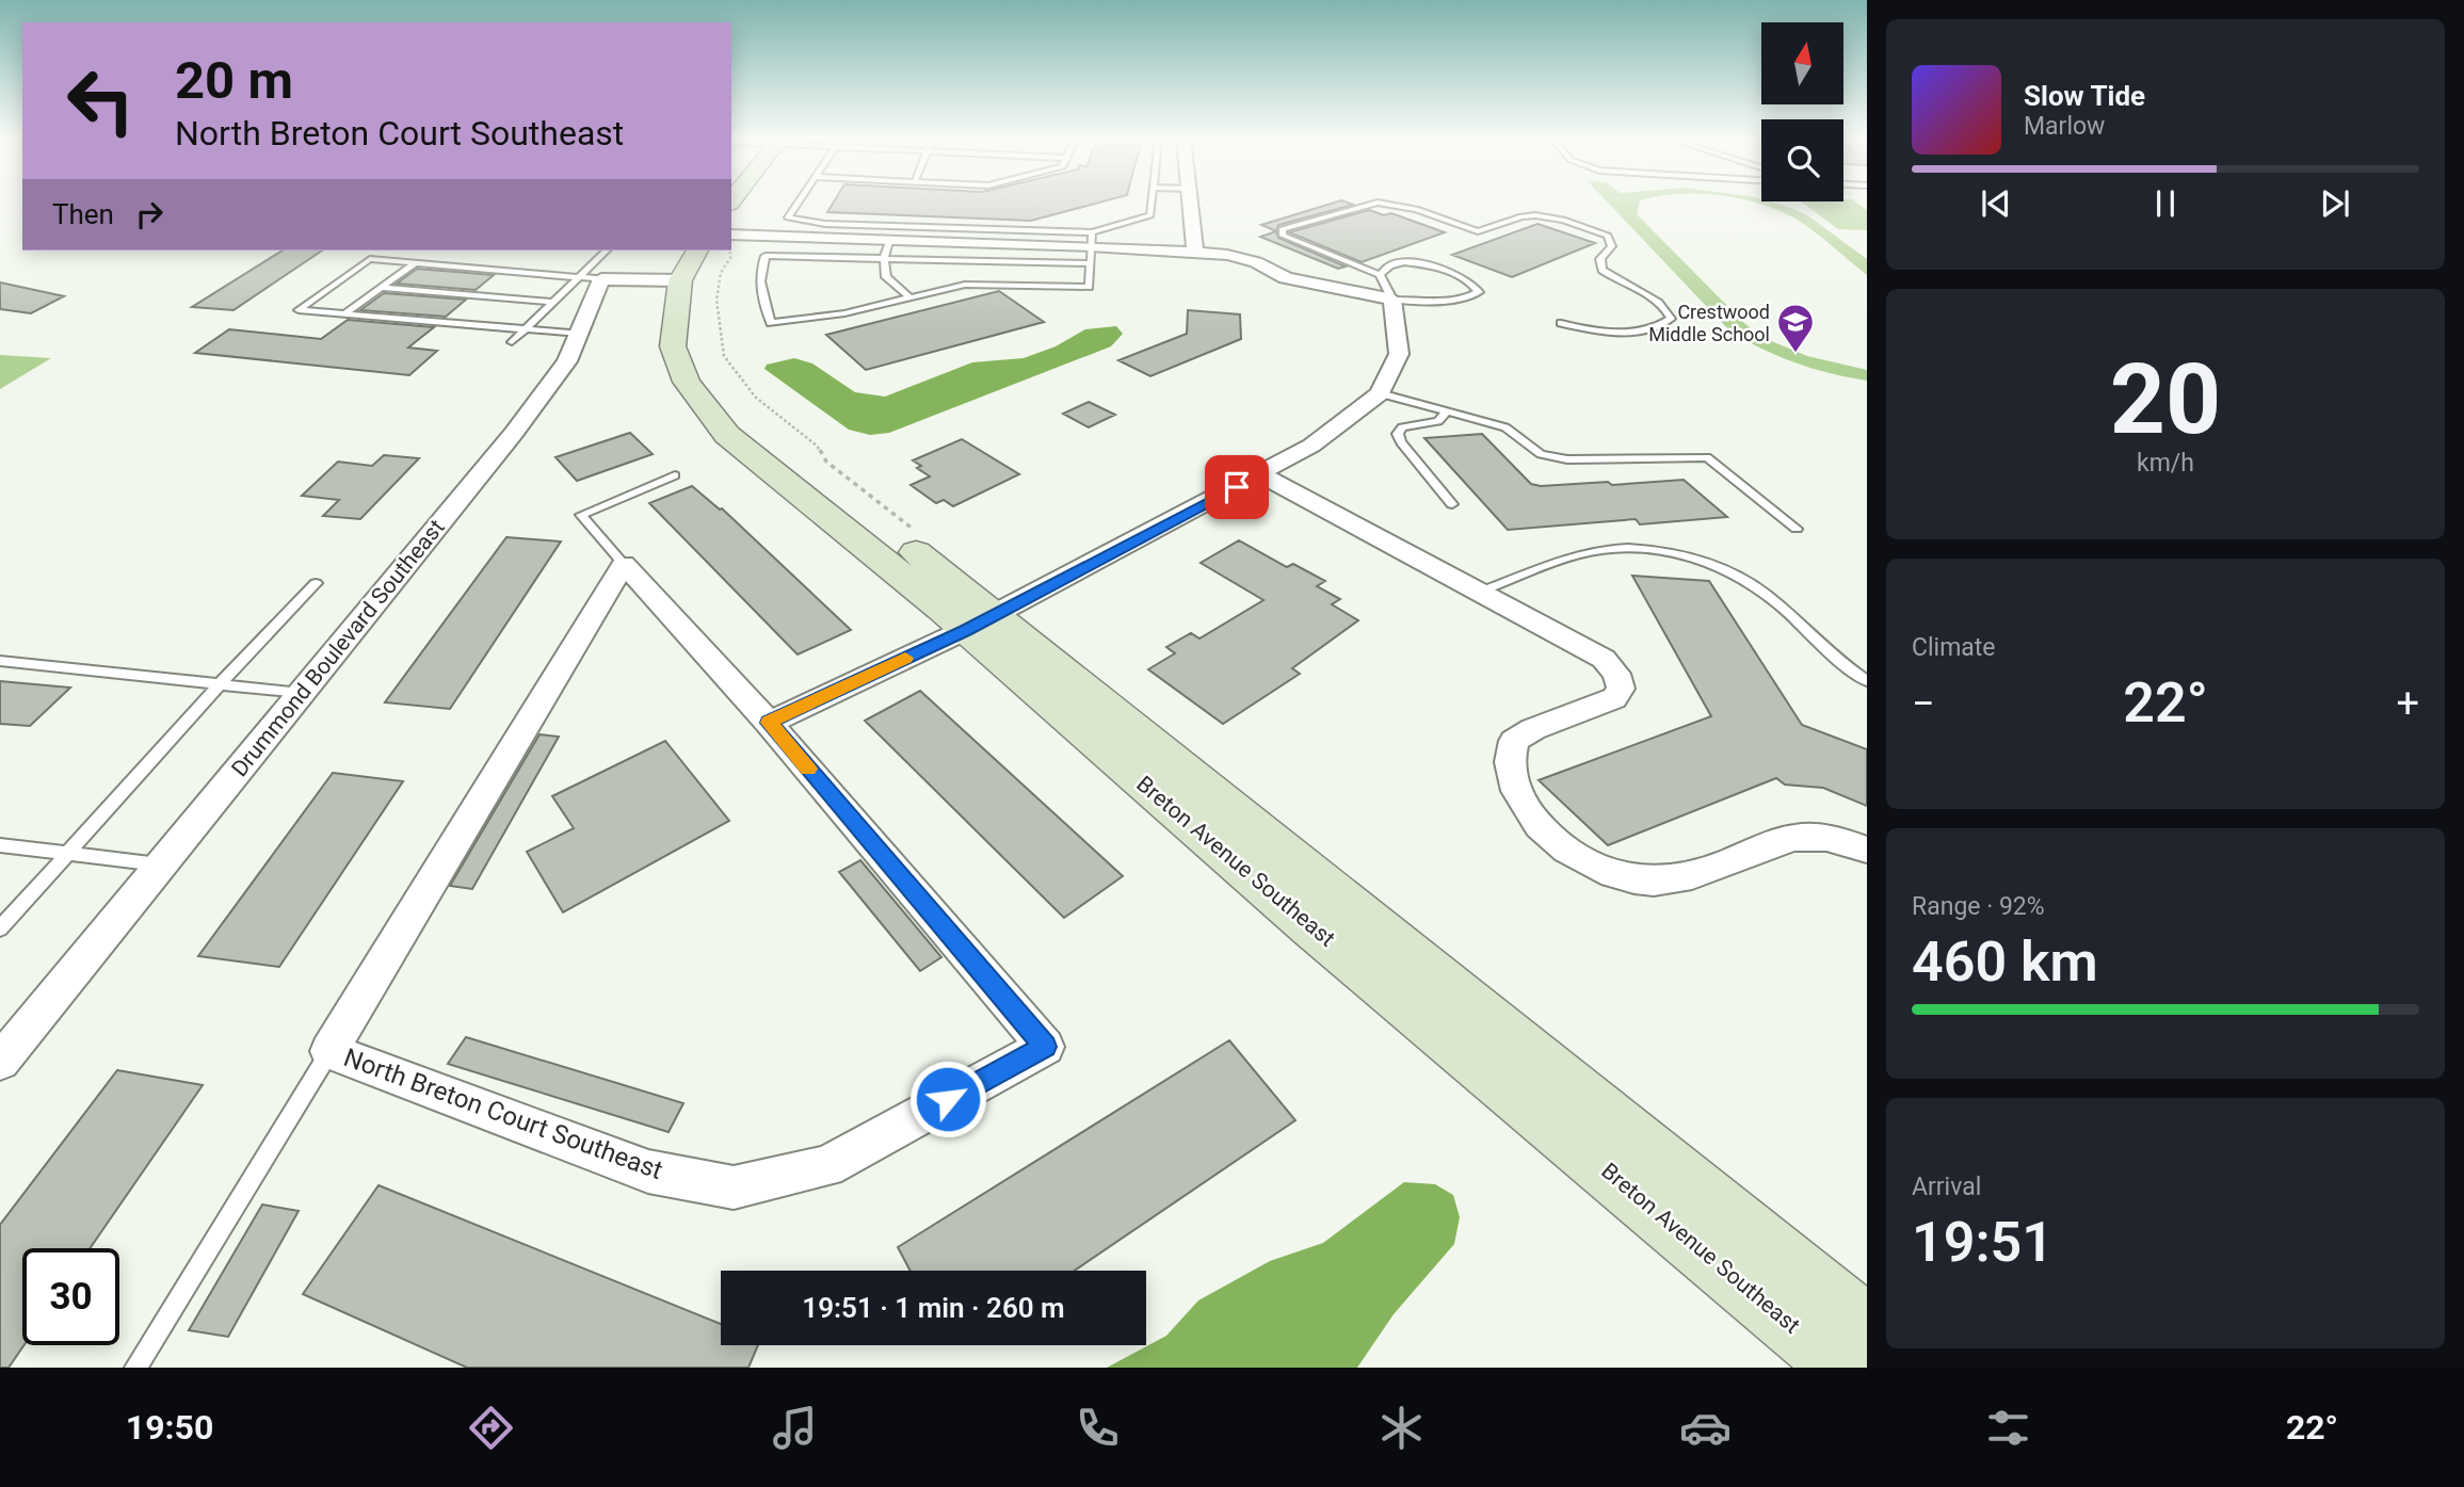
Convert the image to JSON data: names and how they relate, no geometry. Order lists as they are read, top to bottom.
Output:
{
  "streets": {
    "main road": ["Breton Avenue Southeast"],
    "street": ["Drummond Boulevard Southeast", "North Breton Court Southeast"]
  },
  "places": {
    "school or university": ["Crestwood Middle School"]
  },
  "north": "top",
  "page": {
    "turn": ["20 m", "North Breton Court Southeast"],
    "song": ["Slow Tide", "Marlow"],
    "then": "Then",
    "tile": [
      ["20", "km/h"],
      "Climate",
      ["Range · 92%", "460 km"],
      ["Arrival", "19:51"]
    ],
    "heat": ["−", "22°", "+"],
    "limit": "30",
    "trip": "19:51 · 1 min · 260 m",
    "tabs": ["19:50", "22°"]
  }
}
